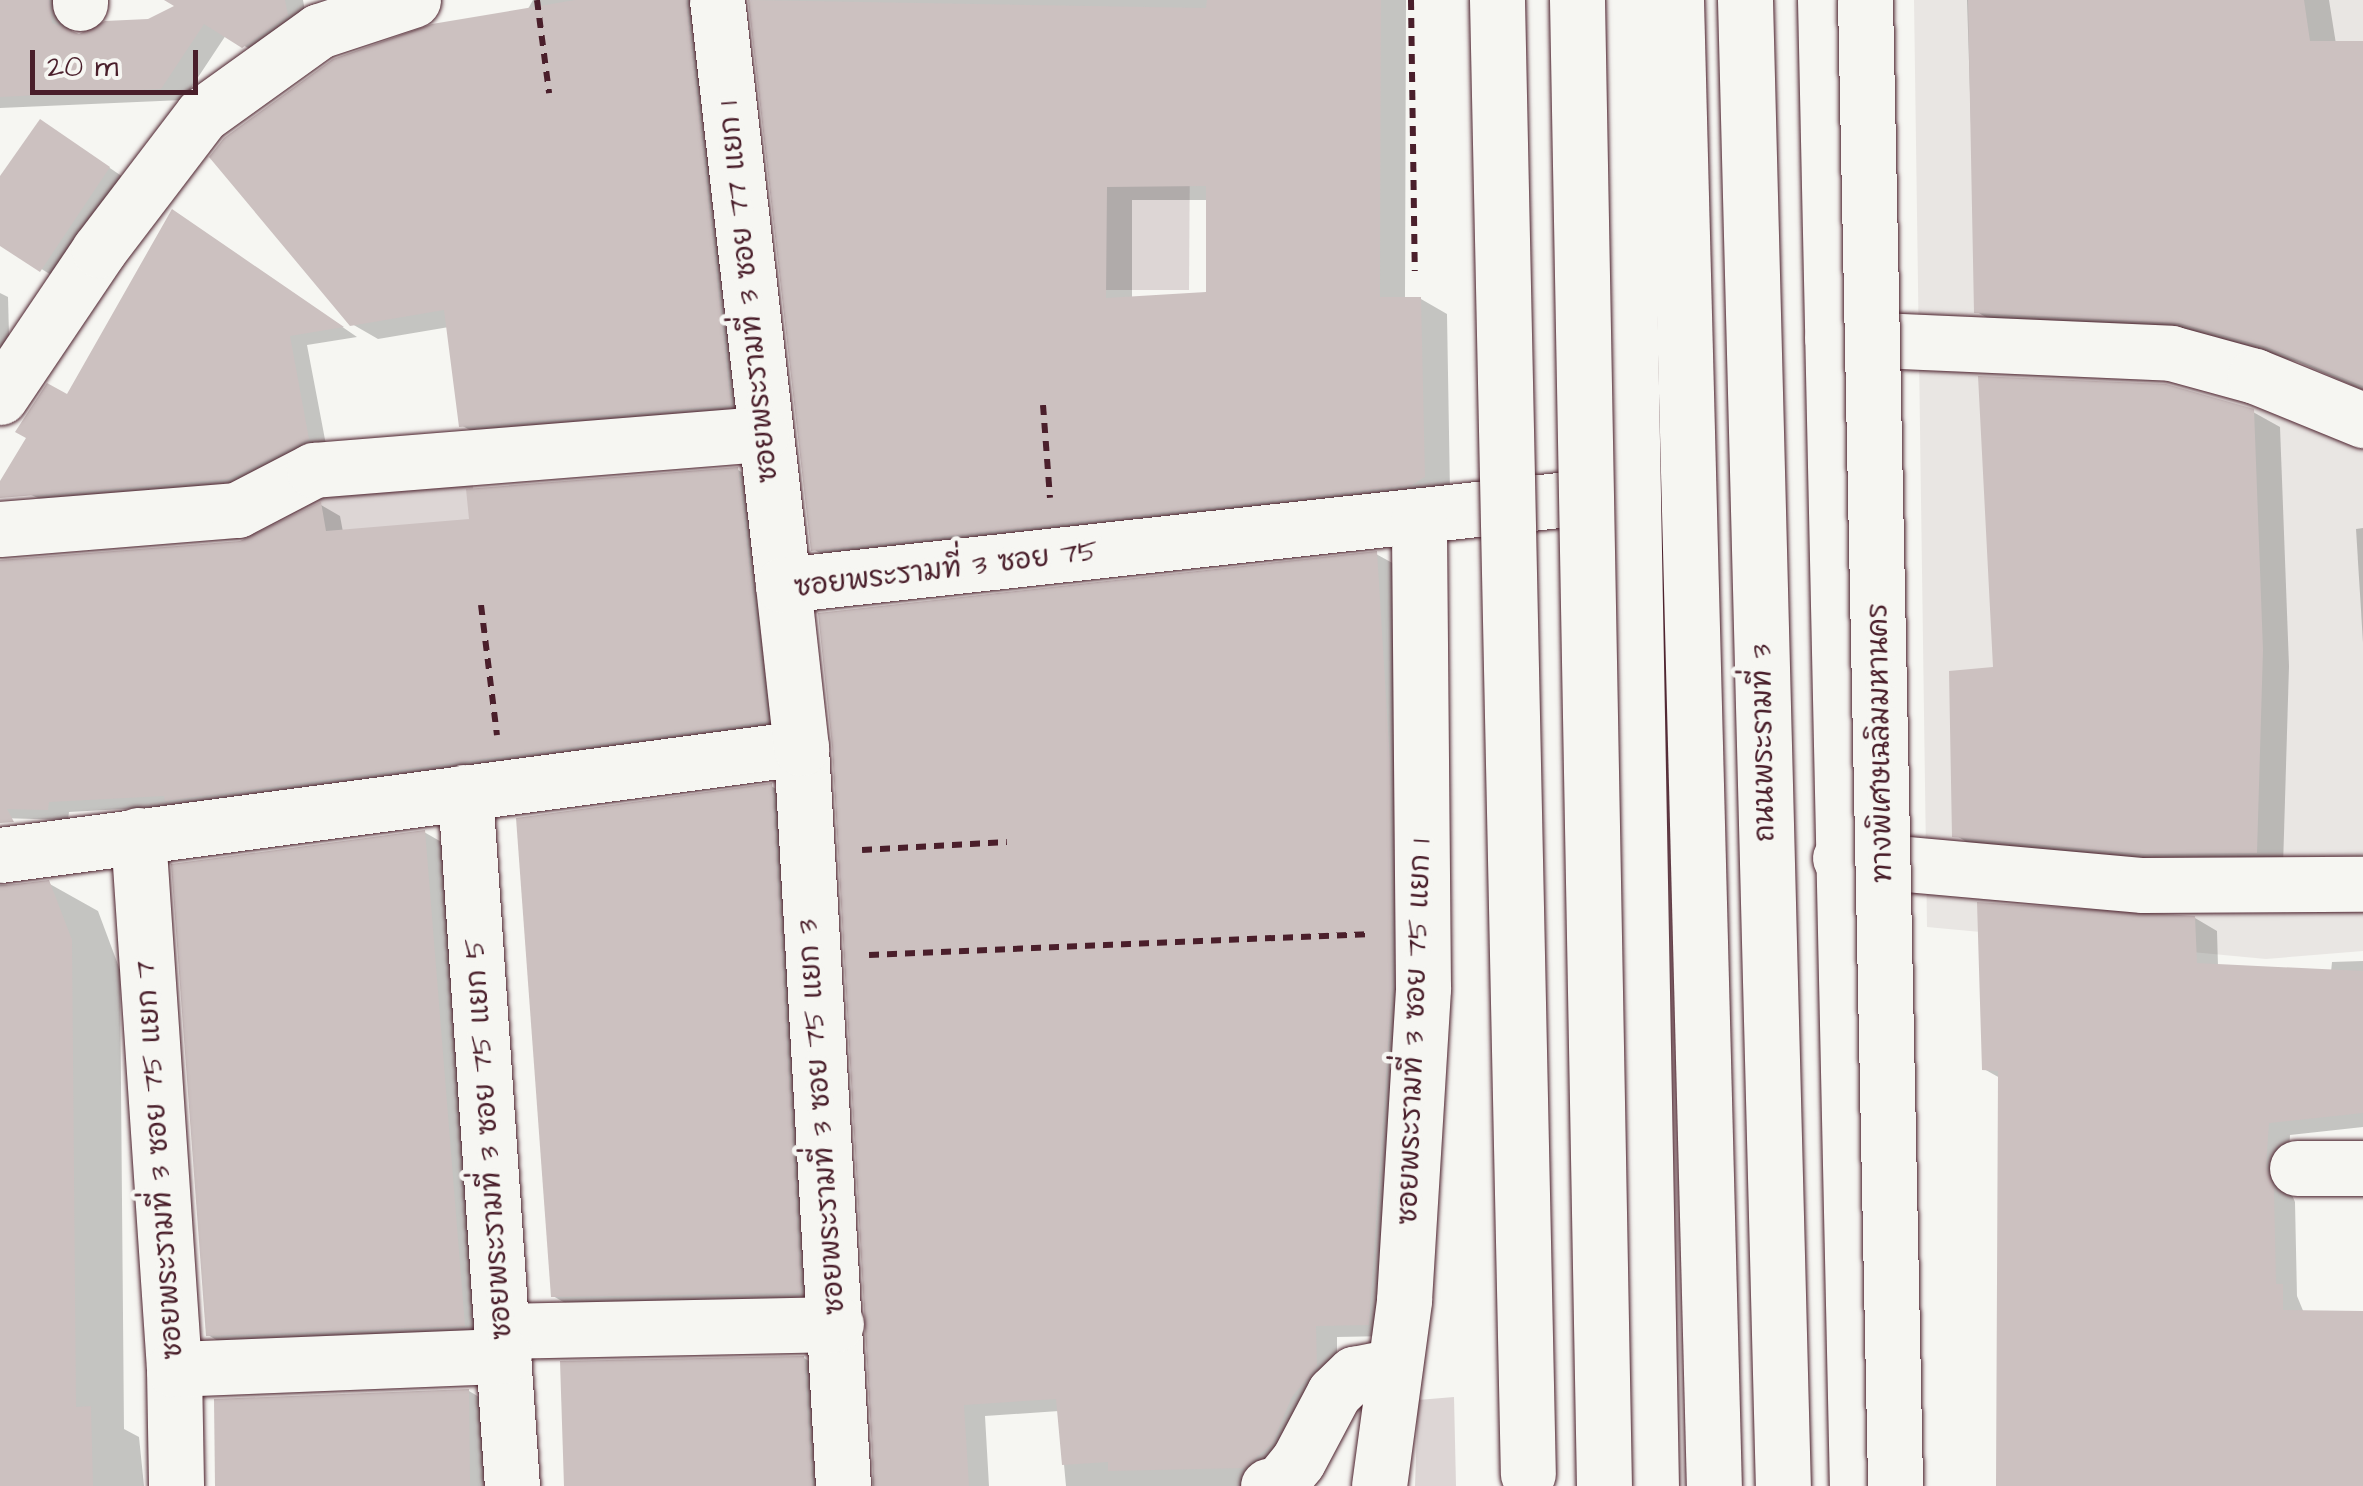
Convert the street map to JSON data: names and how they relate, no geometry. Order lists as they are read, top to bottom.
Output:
{
  "streets": {
    "main road": [
      "ซอยพระรามที่ 3 ซอย 77 แยก 1",
      "ซอยพระรามที่ 3 ซอย 75",
      "ถนนพระรามที่ 3",
      "ทางพิเศษเฉลิมมหานคร",
      "ซอยพระรามที่ 3 ซอย 75 แยก 1",
      "ซอยพระรามที่ 3 ซอย 75 แยก 3",
      "ซอยพระรามที่ 3 ซอย 75 แยก 5",
      "ซอยพระรามที่ 3 ซอย 75 แยก 7"
    ]
  },
  "crossings": [
    ["ซอยพระรามที่ 3 ซอย 77 แยก 1", "ซอยพระรามที่ 3 ซอย 75"],
    ["ซอยพระรามที่ 3 ซอย 75", "ซอยพระรามที่ 3 ซอย 75 แยก 1"],
    ["ซอยพระรามที่ 3 ซอย 75", "ซอยพระรามที่ 3 ซอย 75 แยก 3"]
  ],
  "scale_bar": "20 m"
}
